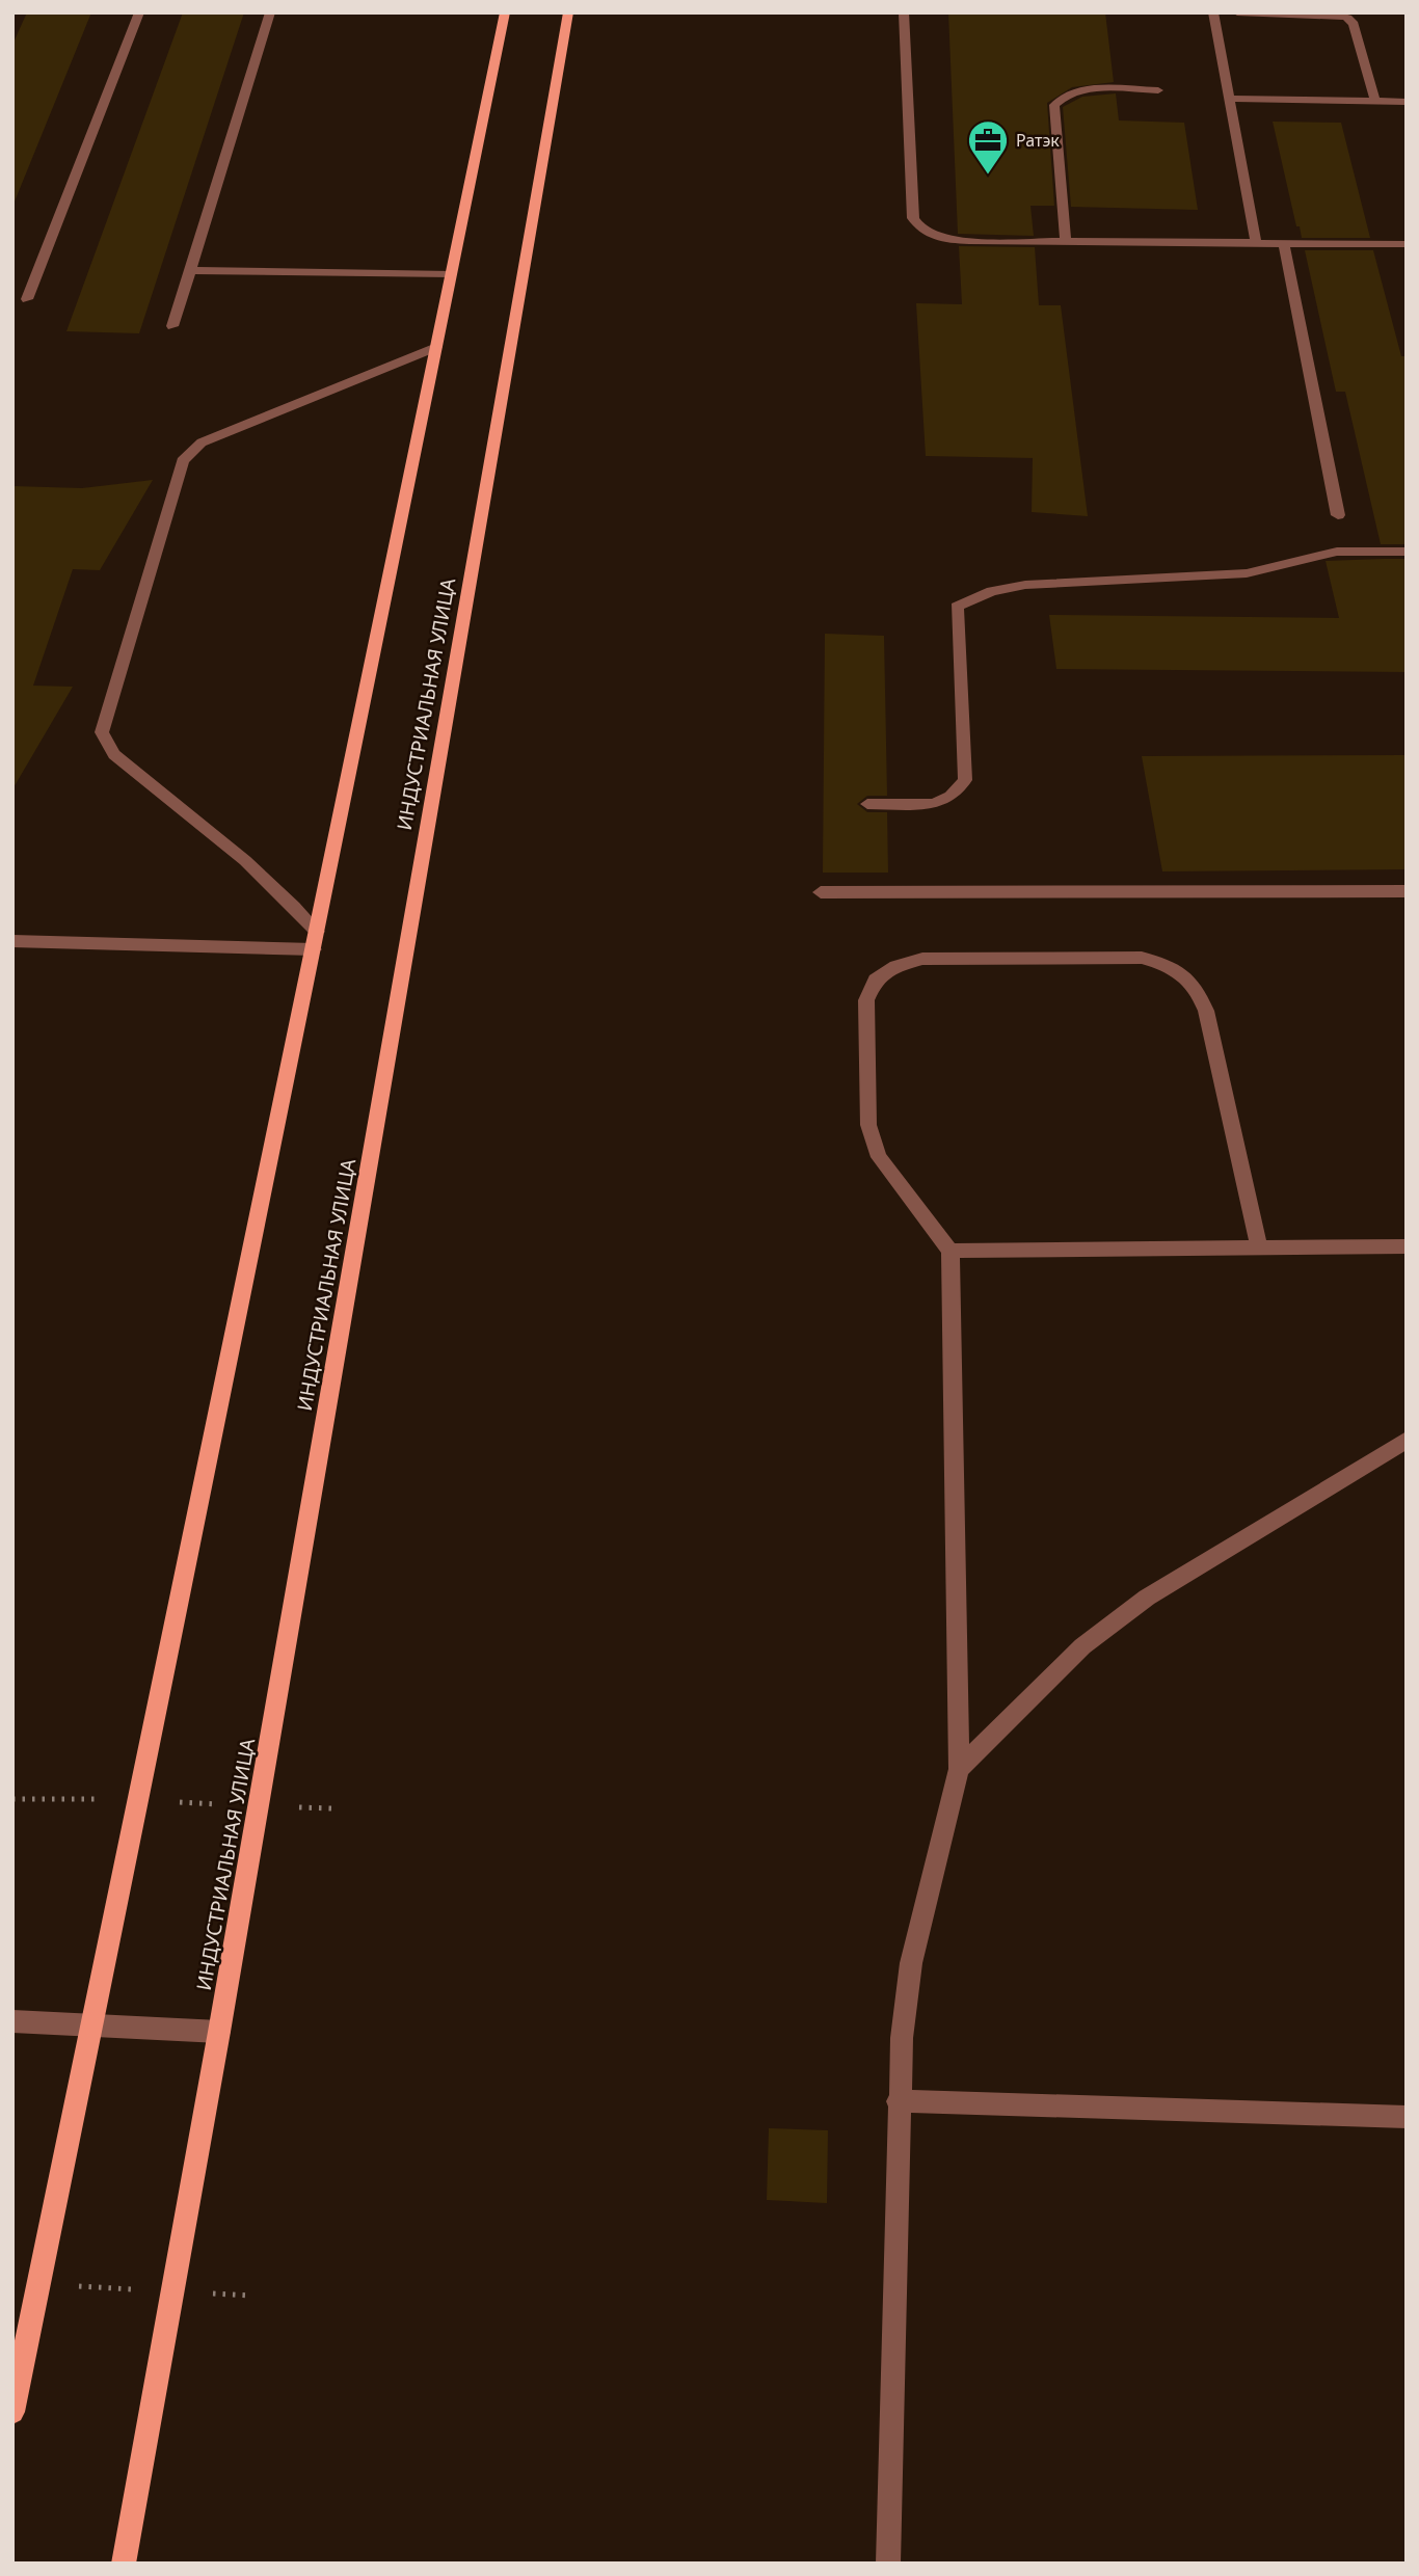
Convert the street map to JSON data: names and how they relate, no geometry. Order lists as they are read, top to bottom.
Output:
{
  "streets": {
    "main road": ["ИНДУСТРИАЛЬНАЯ УЛИЦА"]
  },
  "places": {
    "office": ["Ратэк"]
  }
}
